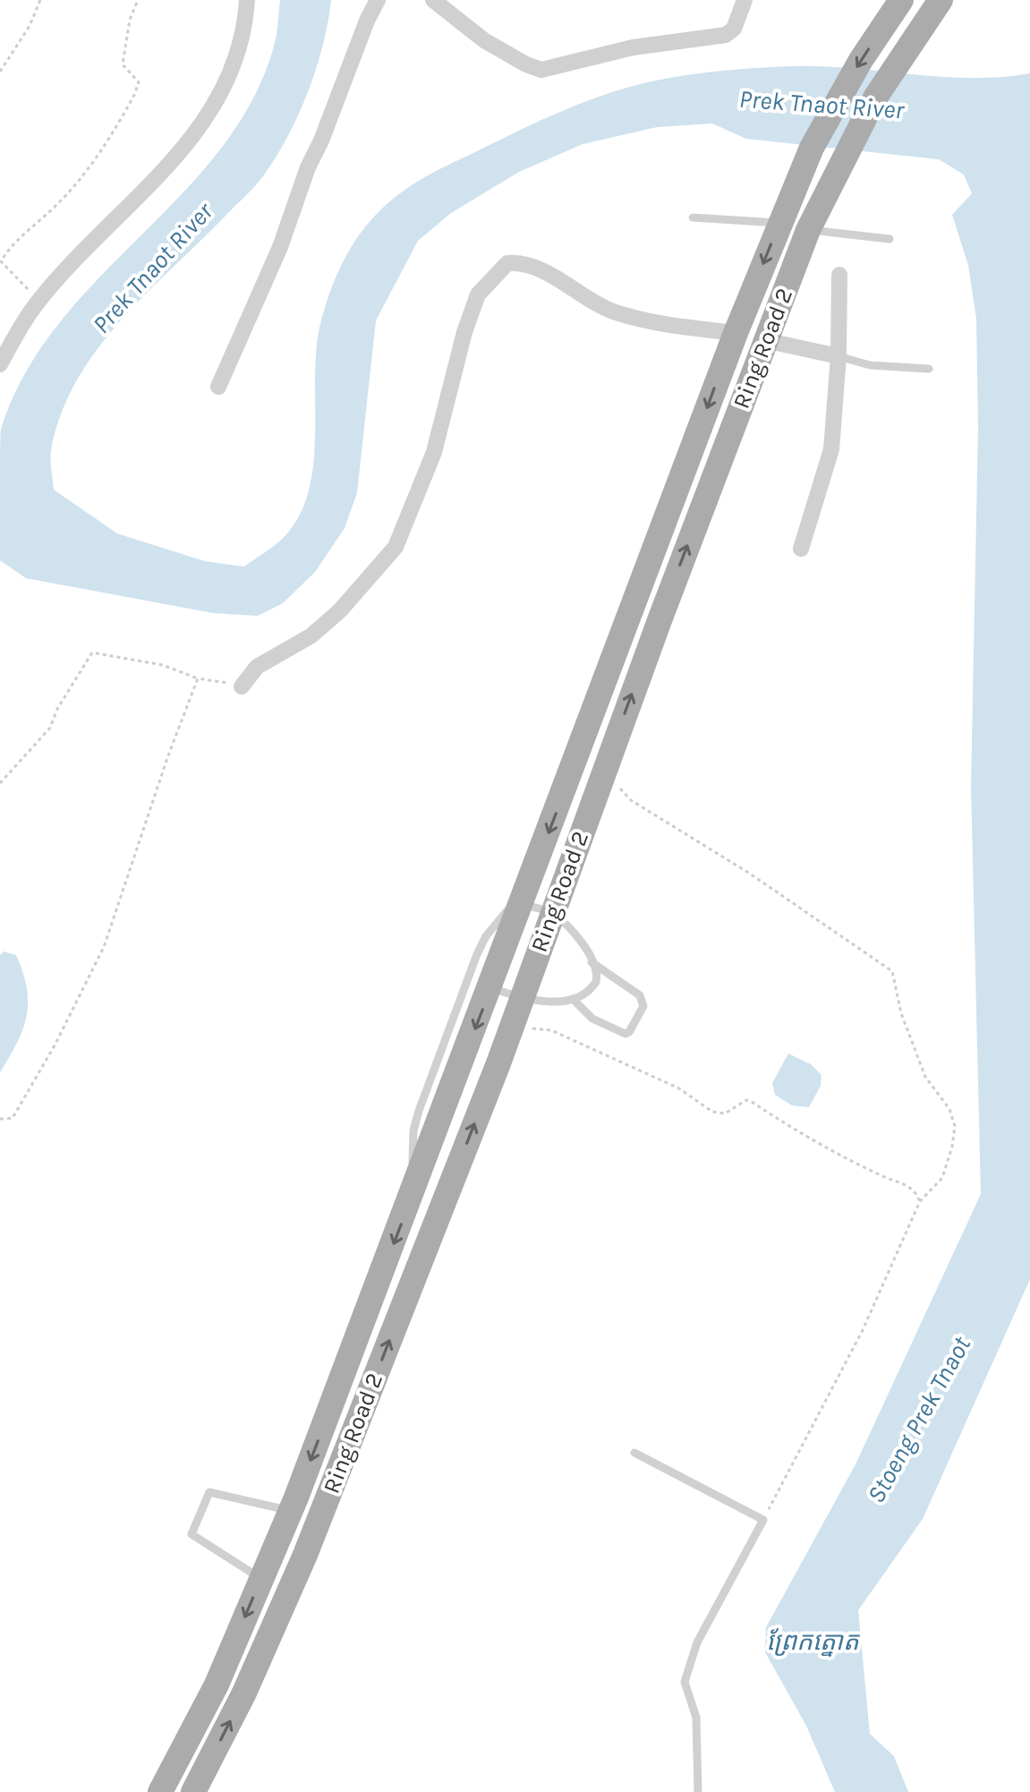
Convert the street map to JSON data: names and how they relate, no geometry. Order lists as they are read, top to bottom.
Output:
{
  "streets": {
    "main road": ["Ring Road 2"]
  },
  "water": ["Prek Tnaot River", "Stoeng Prek Tnaot", "ព្រែកត្នោត"]
}
